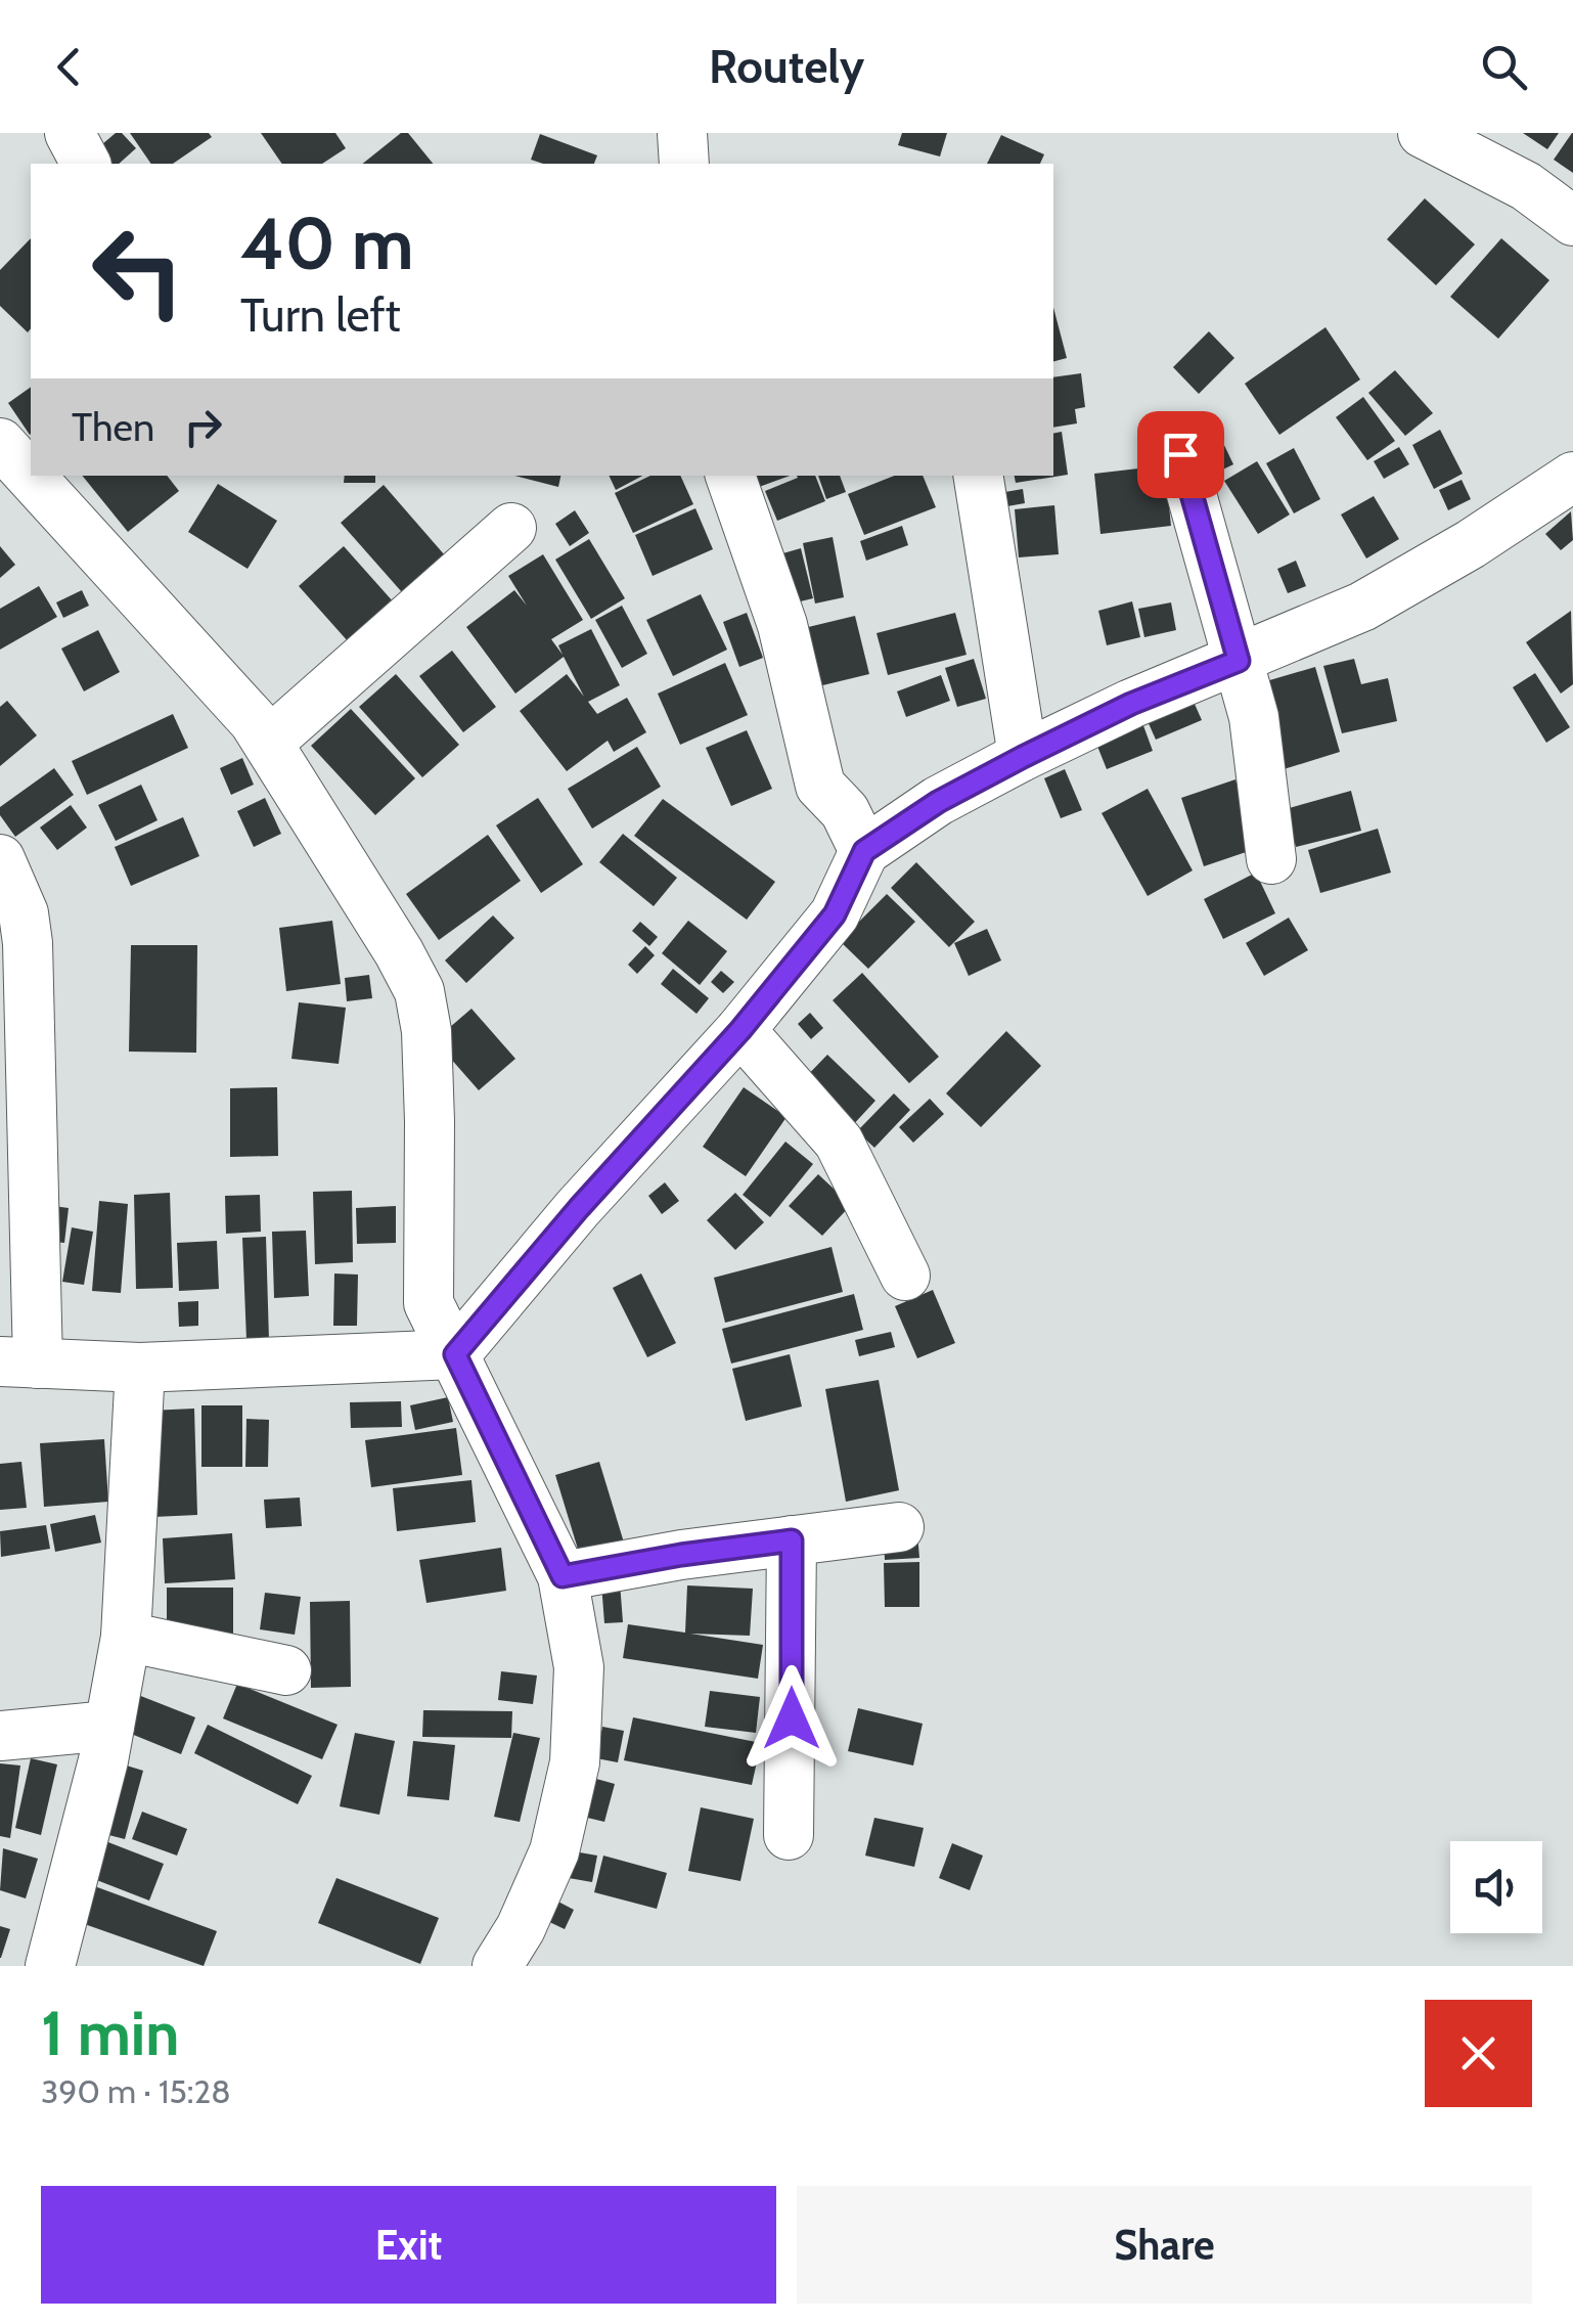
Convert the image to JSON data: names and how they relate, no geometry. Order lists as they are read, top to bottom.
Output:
{
  "page": {
    "header": "Routely",
    "turn": ["40 m", "Turn left"],
    "then": "Then",
    "heading": ["1 min", "390 m · 15:28"],
    "buttons": ["Exit", "Share"]
  }
}
